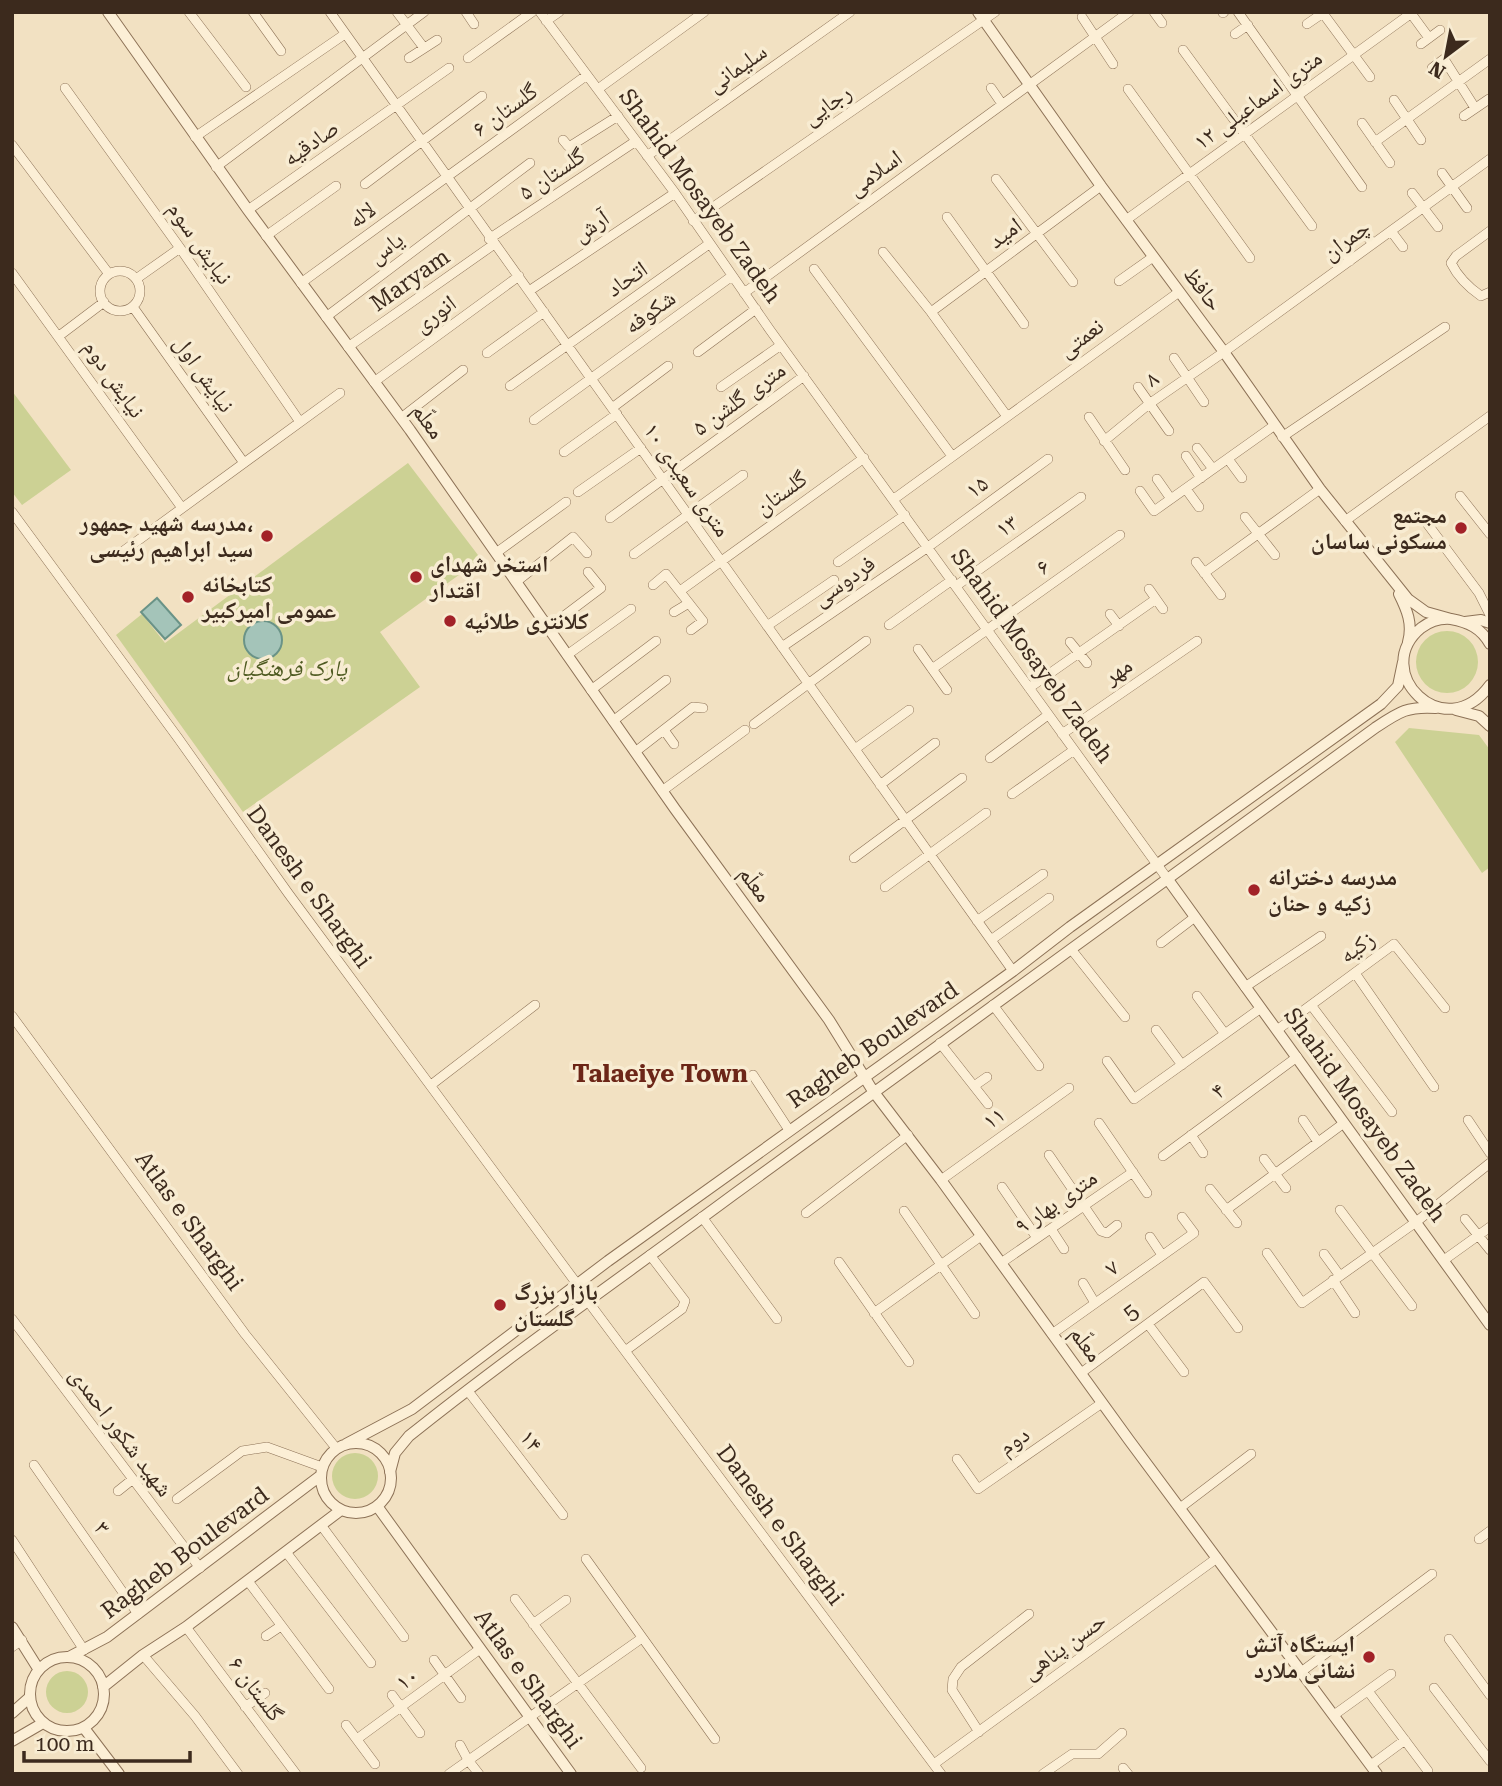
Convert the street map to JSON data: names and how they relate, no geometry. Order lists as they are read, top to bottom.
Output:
{
  "streets": {
    "street": [
      "سلیمانی",
      "۱۲ متری اسماعیلی",
      "رجایی",
      "گلستان ۶",
      "صادقیه",
      "اسلامی",
      "گلستان ۵",
      "Shahid Mosayeb Zadeh",
      "لاله",
      "آرش",
      "امید",
      "چمران",
      "نیایش سوم",
      "یاس",
      "اتحاد",
      "Maryam",
      "حافظ",
      "شکوفه",
      "انوری",
      "نعمتی",
      "نیایش اول",
      "نیایش دوم",
      "۸",
      "۵ متری گلشن",
      "معلّم",
      "۱۰ متری سعیدی",
      "۱۵",
      "گلستان",
      "۱۳",
      "۶",
      "فردوسی",
      "مهر",
      "Danesh e Sharghi",
      "زکیه",
      "Ragheb Boulevard",
      "۴",
      "۱۱",
      "۹ متری بهار",
      "Atlas e Sharghi",
      "۷",
      "5",
      "شهید شکور احمدی",
      "۱۴",
      "دوم",
      "۳",
      "حسن پناهی",
      "۱۰"
    ]
  },
  "crossings": [
    ["سلیمانی", "Shahid Mosayeb Zadeh"],
    ["۱۲ متری اسماعیلی", "حافظ"],
    ["رجایی", "Shahid Mosayeb Zadeh"],
    ["رجایی", "حافظ"],
    ["گلستان ۶", "Shahid Mosayeb Zadeh"],
    ["گلستان ۶", "لاله"],
    ["گلستان ۶", "۱۰ متری سعیدی"],
    ["صادقیه", "معلّم"],
    ["صادقیه", "۱۰ متری سعیدی"],
    ["اسلامی", "Shahid Mosayeb Zadeh"],
    ["اسلامی", "حافظ"],
    ["گلستان ۵", "Shahid Mosayeb Zadeh"],
    ["گلستان ۵", "Maryam"],
    ["گلستان ۵", "۱۰ متری سعیدی"],
    ["Shahid Mosayeb Zadeh", "آرش"],
    ["Shahid Mosayeb Zadeh", "اتحاد"],
    ["Shahid Mosayeb Zadeh", "شکوفه"],
    ["Shahid Mosayeb Zadeh", "نعمتی"],
    ["Shahid Mosayeb Zadeh", "۵ متری گلشن"],
    ["Shahid Mosayeb Zadeh", "۱۵"],
    ["Shahid Mosayeb Zadeh", "گلستان"],
    ["Shahid Mosayeb Zadeh", "۱۳"],
    ["Shahid Mosayeb Zadeh", "۶"],
    ["Shahid Mosayeb Zadeh", "فردوسی"],
    ["Shahid Mosayeb Zadeh", "مهر"],
    ["Shahid Mosayeb Zadeh", "زکیه"],
    ["Shahid Mosayeb Zadeh", "Ragheb Boulevard"],
    ["Shahid Mosayeb Zadeh", "۴"],
    ["لاله", "معلّم"],
    ["لاله", "۱۰ متری سعیدی"],
    ["آرش", "۱۰ متری سعیدی"],
    ["امید", "حافظ"],
    ["چمران", "حافظ"],
    ["چمران", "۸"],
    ["یاس", "معلّم"],
    ["یاس", "۱۰ متری سعیدی"],
    ["اتحاد", "۱۰ متری سعیدی"],
    ["Maryam", "معلّم"],
    ["Maryam", "۱۰ متری سعیدی"],
    ["حافظ", "نعمتی"],
    ["حافظ", "۸"],
    ["حافظ", "Ragheb Boulevard"],
    ["شکوفه", "۱۰ متری سعیدی"],
    ["انوری", "معلّم"],
    ["انوری", "۱۰ متری سعیدی"],
    ["۵ متری گلشن", "۱۰ متری سعیدی"],
    ["معلّم", "Ragheb Boulevard"],
    ["معلّم", "۱۱"],
    ["معلّم", "۹ متری بهار"],
    ["معلّم", "۷"],
    ["معلّم", "5"],
    ["معلّم", "دوم"],
    ["معلّم", "حسن پناهی"],
    ["۱۰ متری سعیدی", "گلستان"],
    ["۱۰ متری سعیدی", "فردوسی"],
    ["۱۰ متری سعیدی", "Ragheb Boulevard"],
    ["۱۵", "فردوسی"],
    ["Danesh e Sharghi", "Ragheb Boulevard"],
    ["Danesh e Sharghi", "حسن پناهی"],
    ["Ragheb Boulevard", "Atlas e Sharghi"],
    ["Ragheb Boulevard", "شهید شکور احمدی"],
    ["Ragheb Boulevard", "۱۴"],
    ["Ragheb Boulevard", "۳"],
    ["Atlas e Sharghi", "۱۰"]
  ],
  "districts": ["Talaeiye Town"],
  "parks": ["پارک فرهنگیان"],
  "places": [
    "مجتمع مسکونی ساسان",
    "مدرسه شهید جمهور، سید ابراهیم رئیسی",
    "استخر شهدای اقتدار",
    "کتابخانه عمومی امیرکبیر",
    "کلانتری طلائیه",
    "مدرسه دخترانه زکیه و حنان",
    "بازار بزرگ گلستان",
    "ایستگاه آتش نشانی ملارد"
  ],
  "scale_bar": "100 m",
  "north": "bottom left"
}
